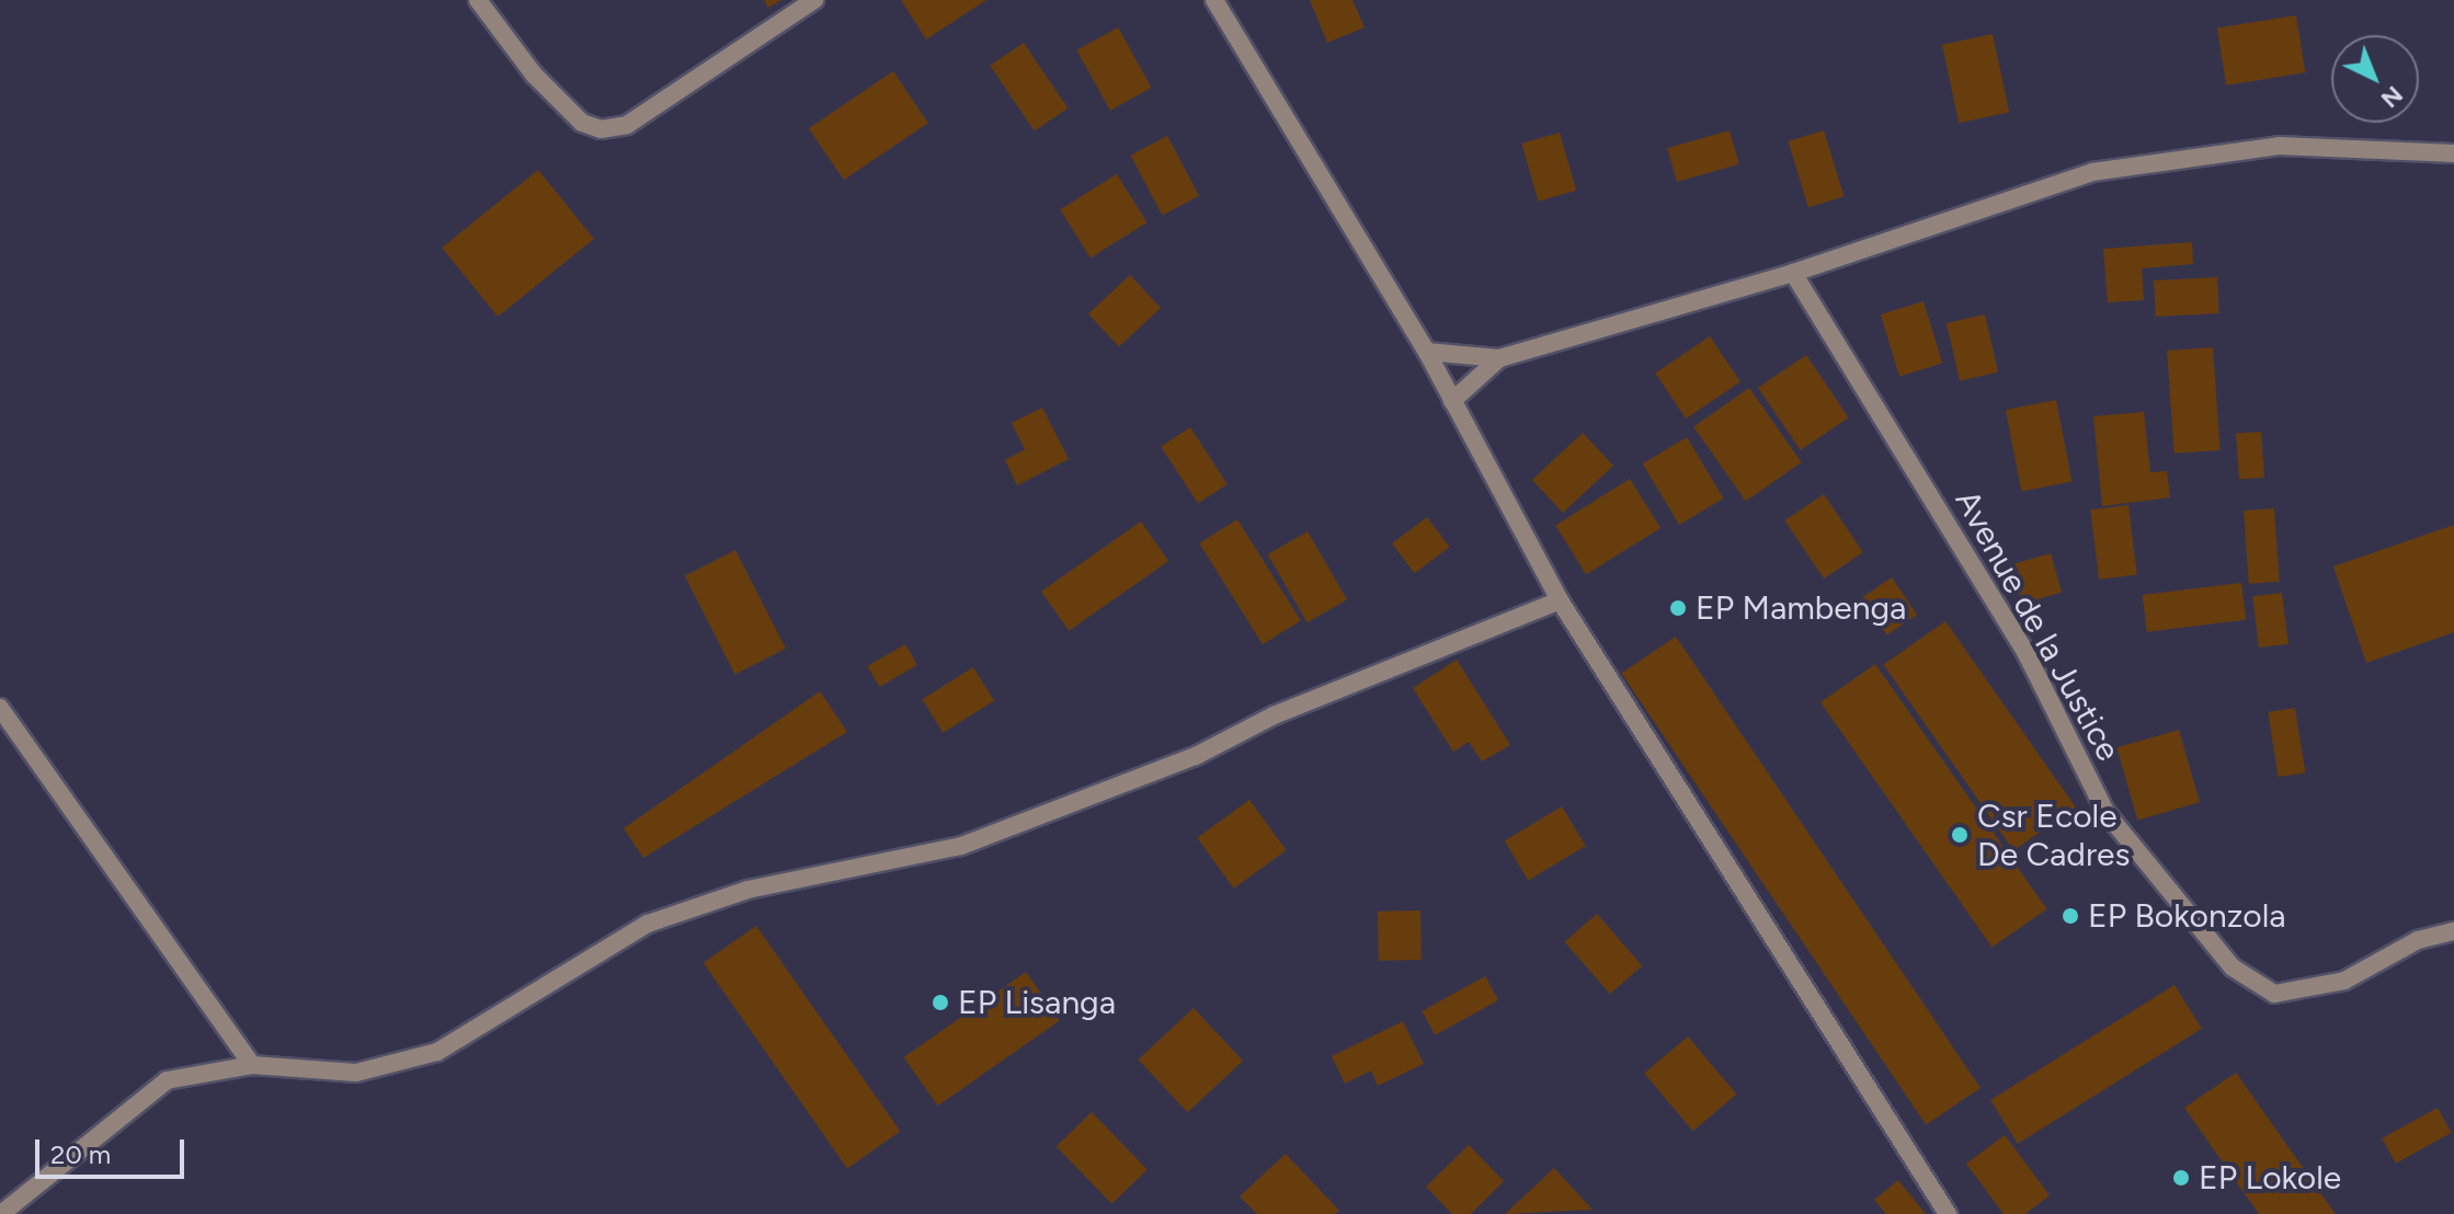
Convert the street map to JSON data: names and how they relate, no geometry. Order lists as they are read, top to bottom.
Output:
{
  "streets": {
    "street": ["Avenue de la Justice"]
  },
  "places": [
    "EP Mambenga",
    "Csr Ecole De Cadres",
    "EP Bokonzola",
    "EP Lisanga",
    "EP Lokole"
  ],
  "scale_bar": "20 m",
  "north": "bottom right"
}
